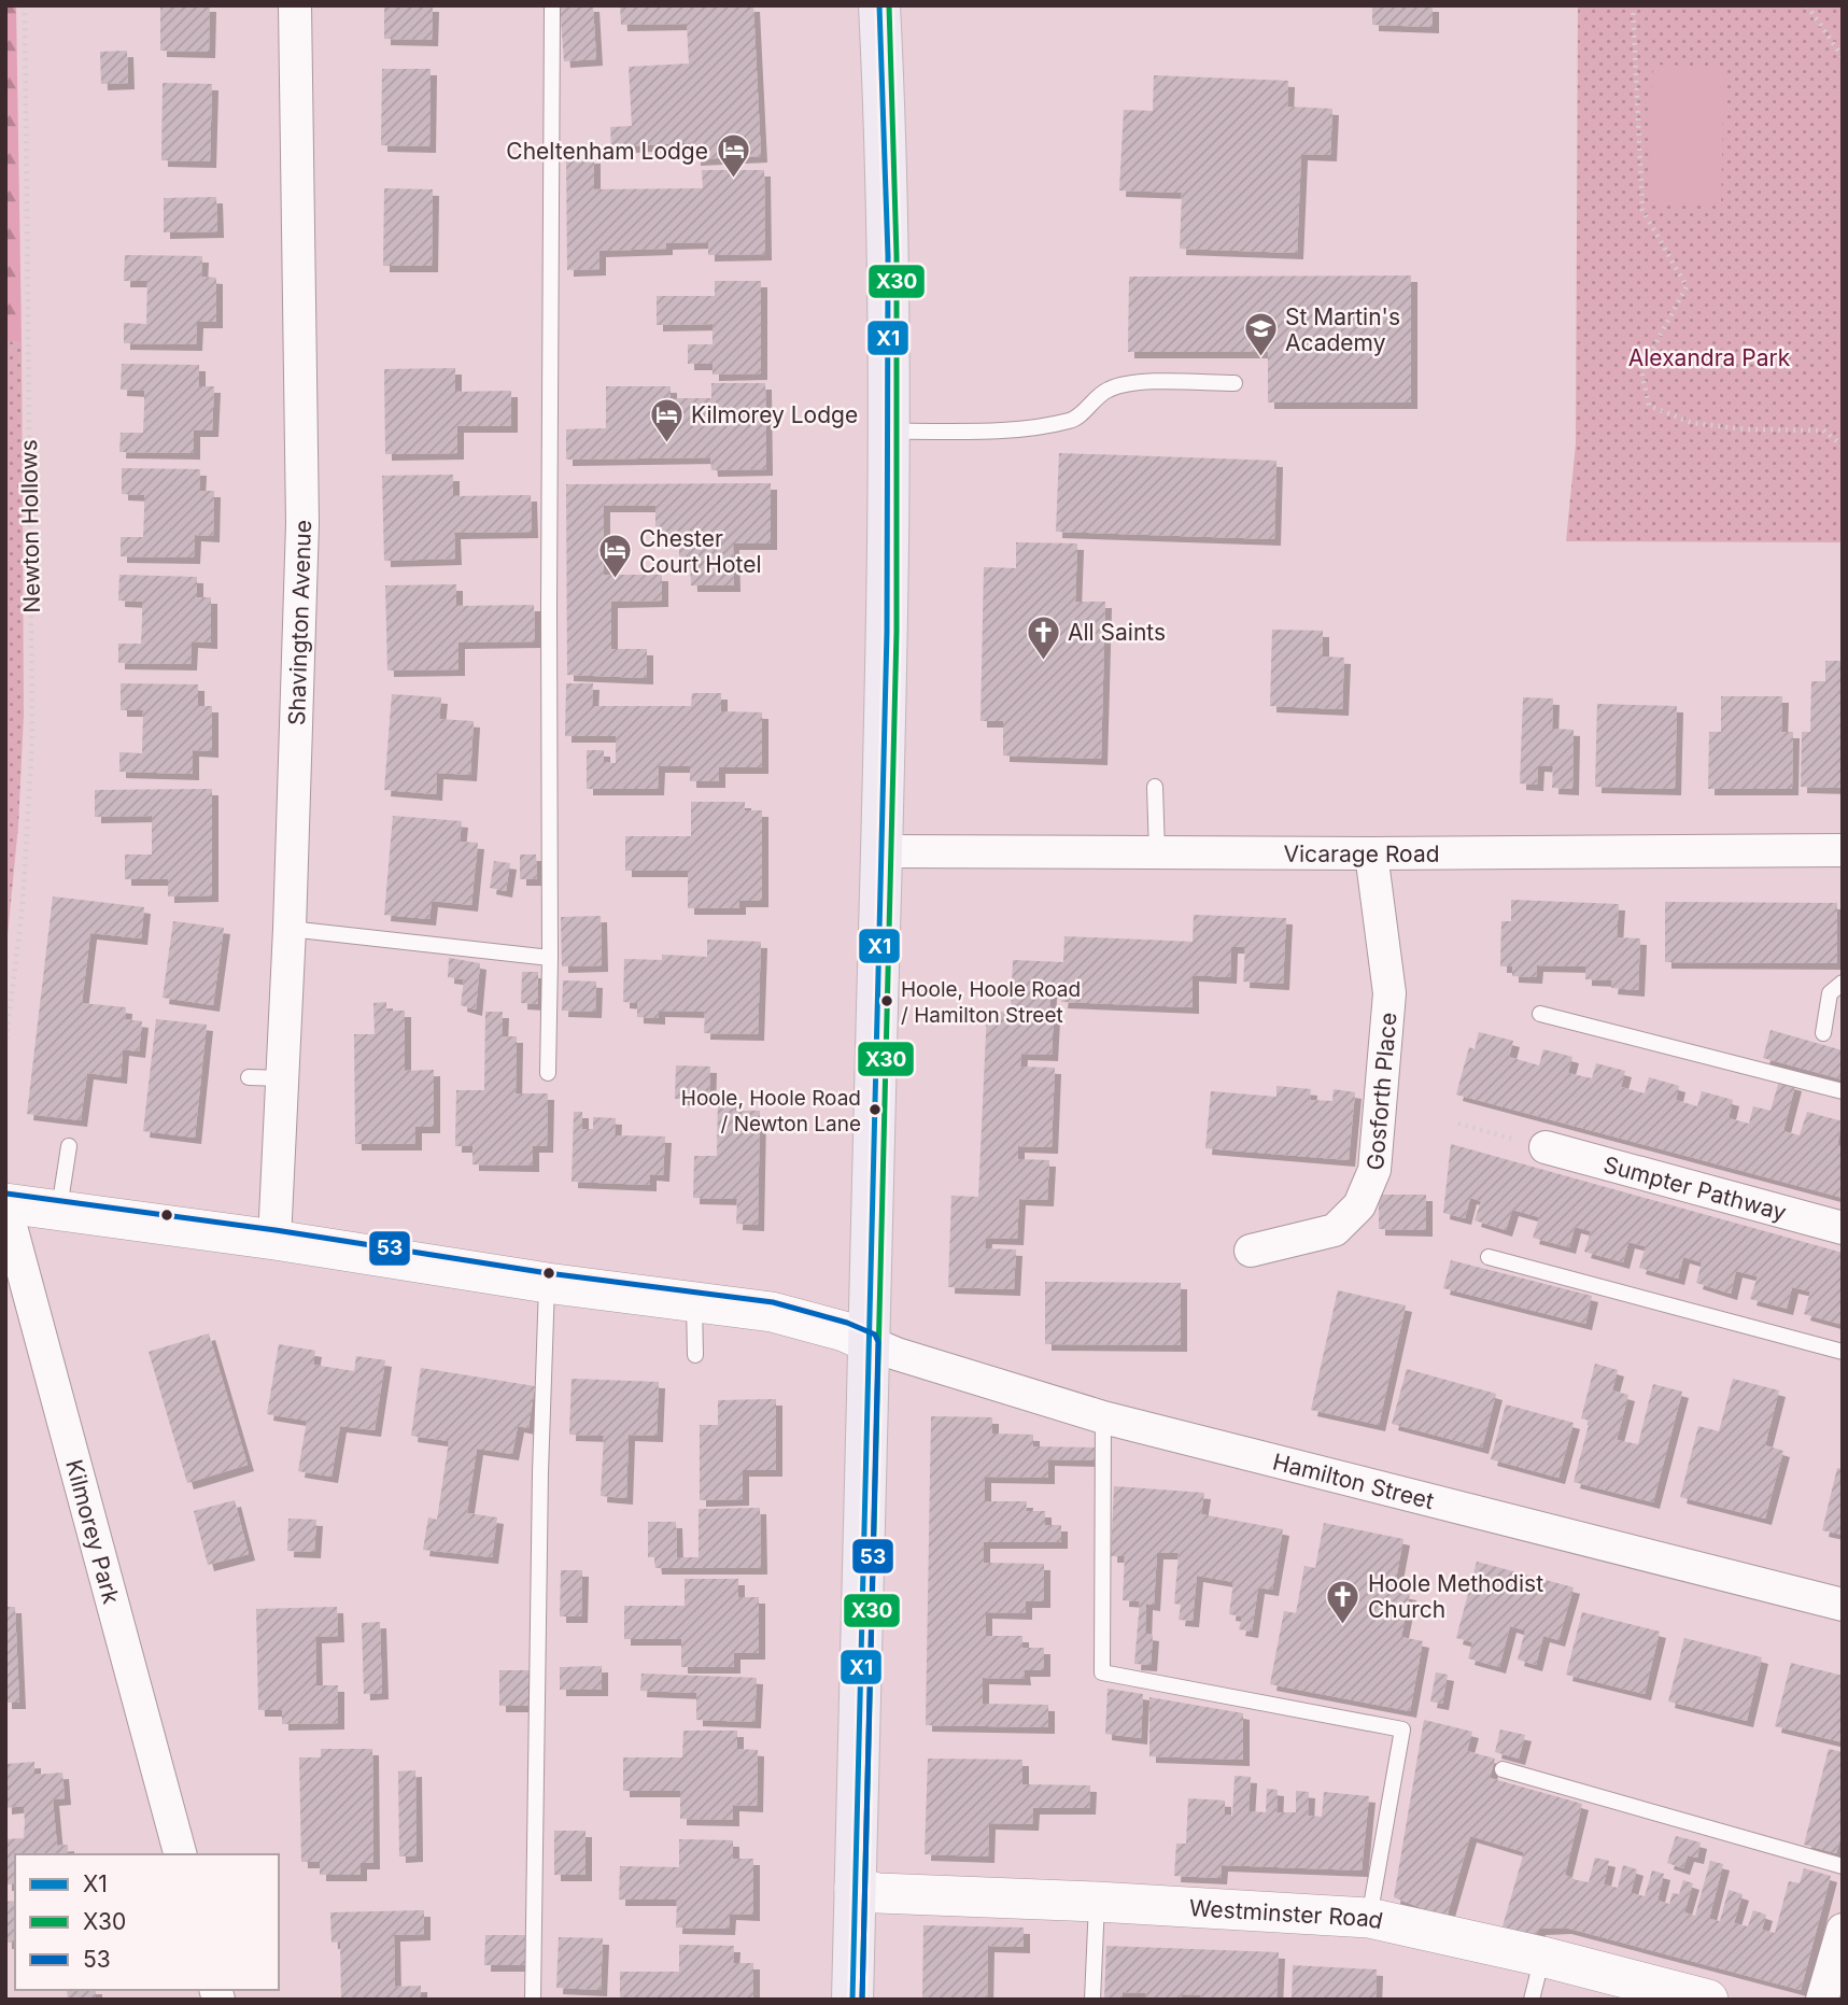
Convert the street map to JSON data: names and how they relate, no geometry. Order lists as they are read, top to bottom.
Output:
{
  "streets": {
    "street": [
      "Shavington Avenue",
      "Vicarage Road",
      "Gosforth Place",
      "Sumpter Pathway",
      "Hamilton Street",
      "Kilmorey Park",
      "Westminster Road"
    ],
    "path": ["Newton Hollows"]
  },
  "crossings": [
    ["Vicarage Road", "Gosforth Place"]
  ],
  "parks": ["Alexandra Park"],
  "places": {
    "hotel": ["Cheltenham Lodge", "Kilmorey Lodge", "Chester Court Hotel"],
    "school or university": ["St Martin's Academy"],
    "church": ["All Saints", "Hoole Methodist Church"],
    "other": ["Hoole, Hoole Road / Hamilton Street", "Hoole, Hoole Road / Newton Lane"]
  },
  "lines": ["transit line X1", "transit line X30", "transit line 53"],
  "legend": ["X1", "X30", "53"]
}
